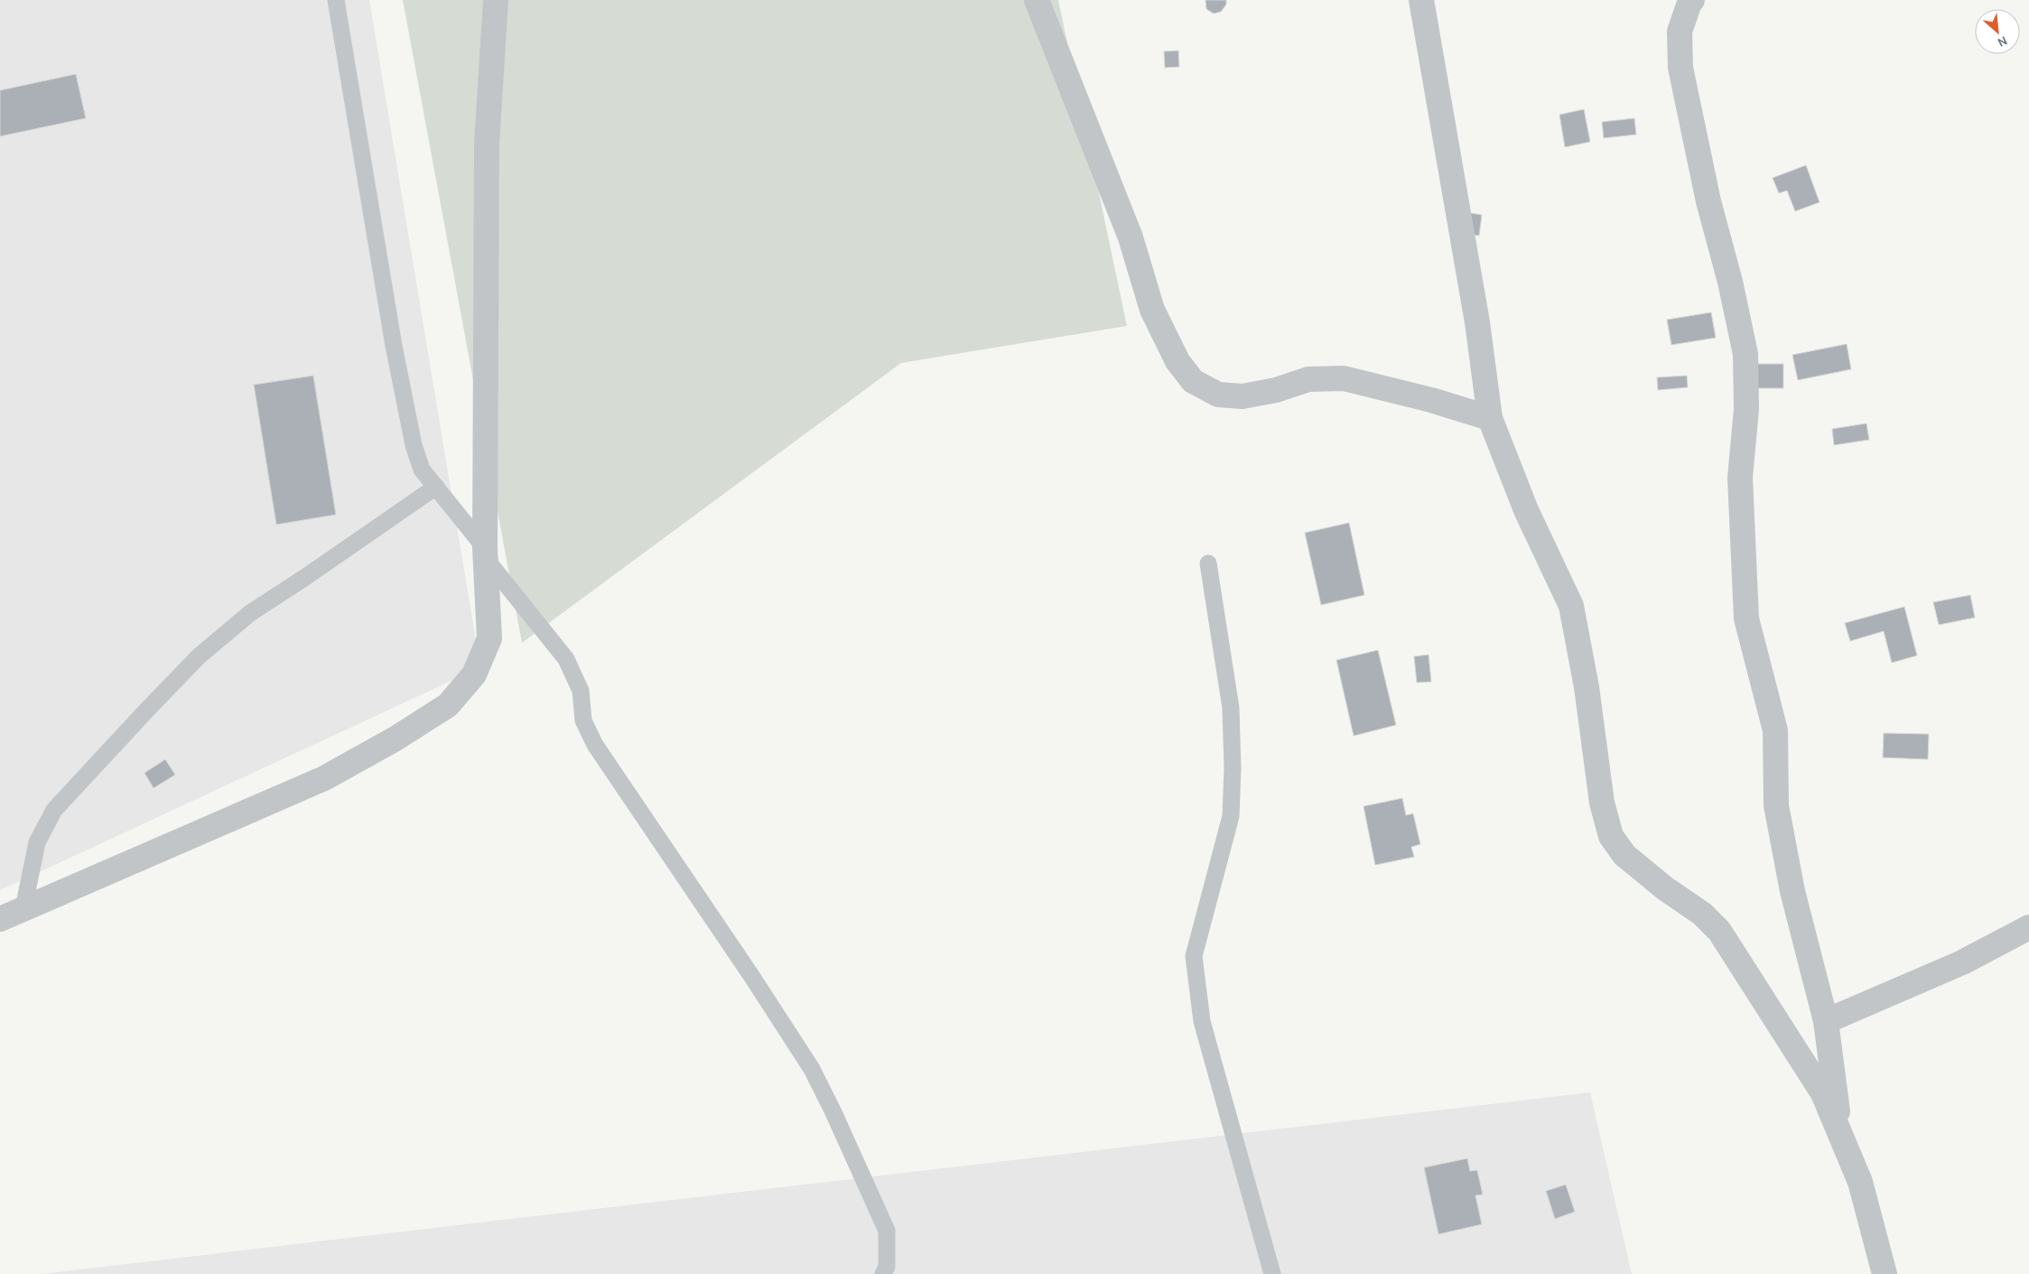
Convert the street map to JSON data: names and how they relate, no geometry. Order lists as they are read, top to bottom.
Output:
{
  "north": "bottom right"
}
